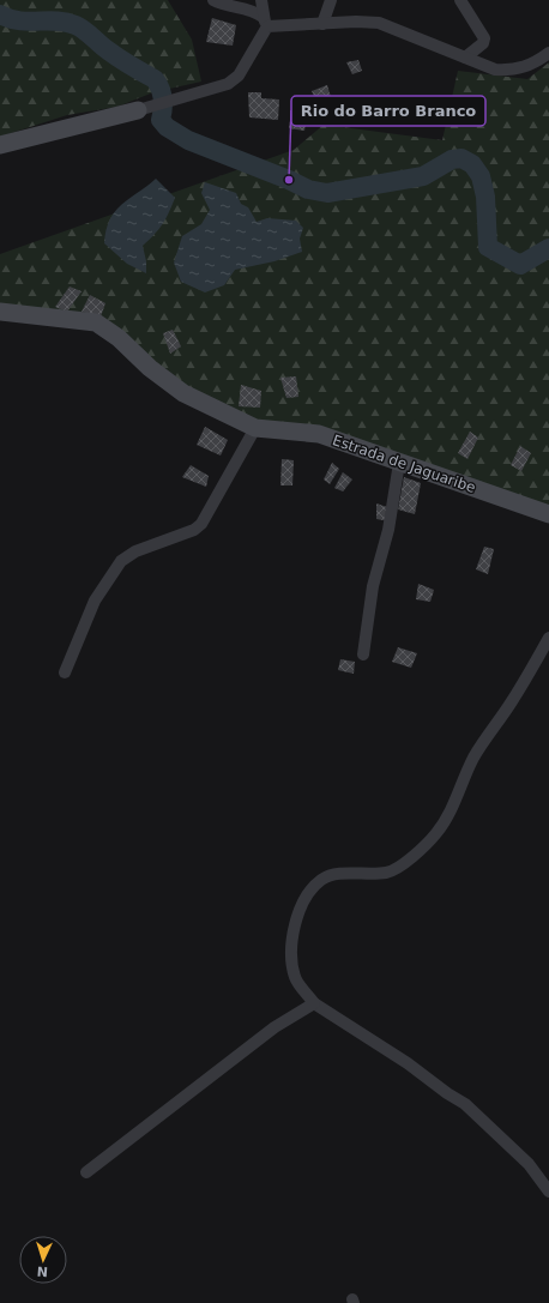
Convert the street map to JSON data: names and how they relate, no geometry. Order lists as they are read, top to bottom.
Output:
{
  "streets": {
    "street": ["Estrada de Jaguaribe"]
  },
  "places": ["Rio do Barro Branco"],
  "north": "bottom"
}
